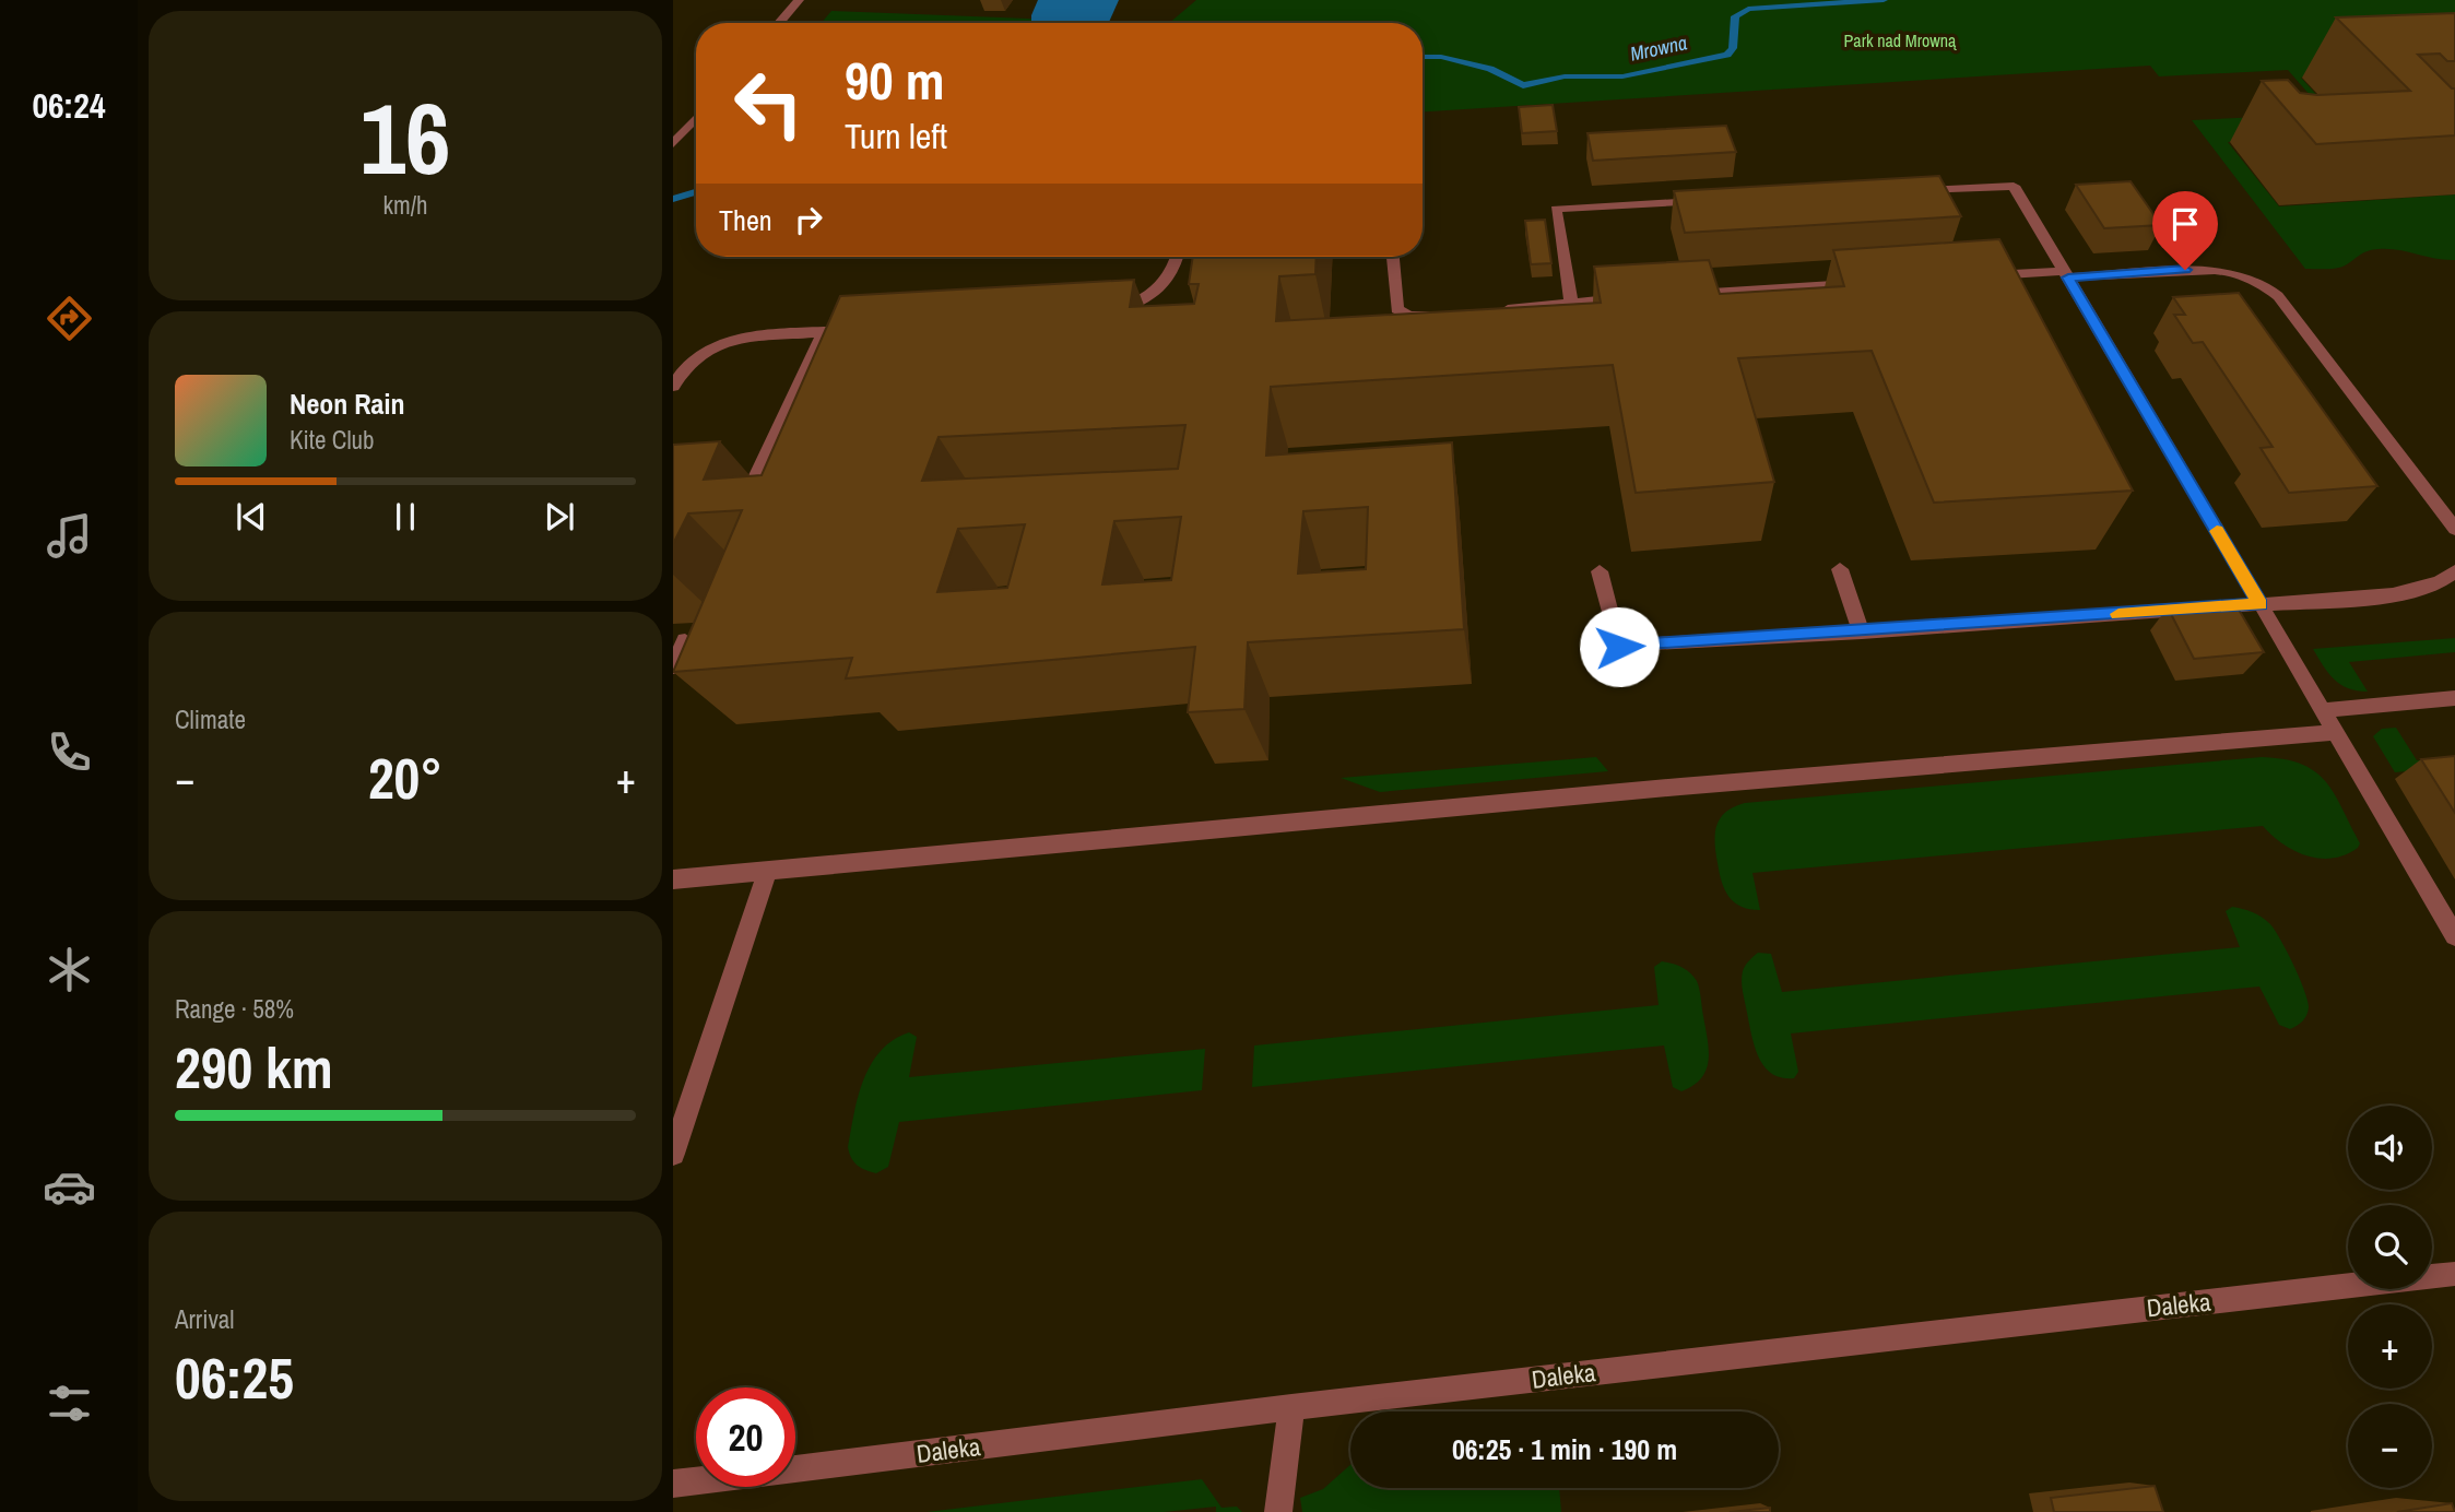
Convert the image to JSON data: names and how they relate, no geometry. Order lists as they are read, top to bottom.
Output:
{
  "streets": {
    "street": ["Daleka"]
  },
  "water": ["Mrowna"],
  "parks": ["Park nad Mrowną"],
  "page": {
    "tabs": "06:24",
    "tile": [
      ["16", "km/h"],
      "Climate",
      ["Range · 58%", "290 km"],
      ["Arrival", "06:25"]
    ],
    "turn": ["90 m", "Turn left"],
    "then": "Then",
    "song": ["Neon Rain", "Kite Club"],
    "heat": ["−", "20°", "+"],
    "map_buttons": ["+", "−"],
    "limit": "20",
    "trip": "06:25 · 1 min · 190 m"
  }
}
